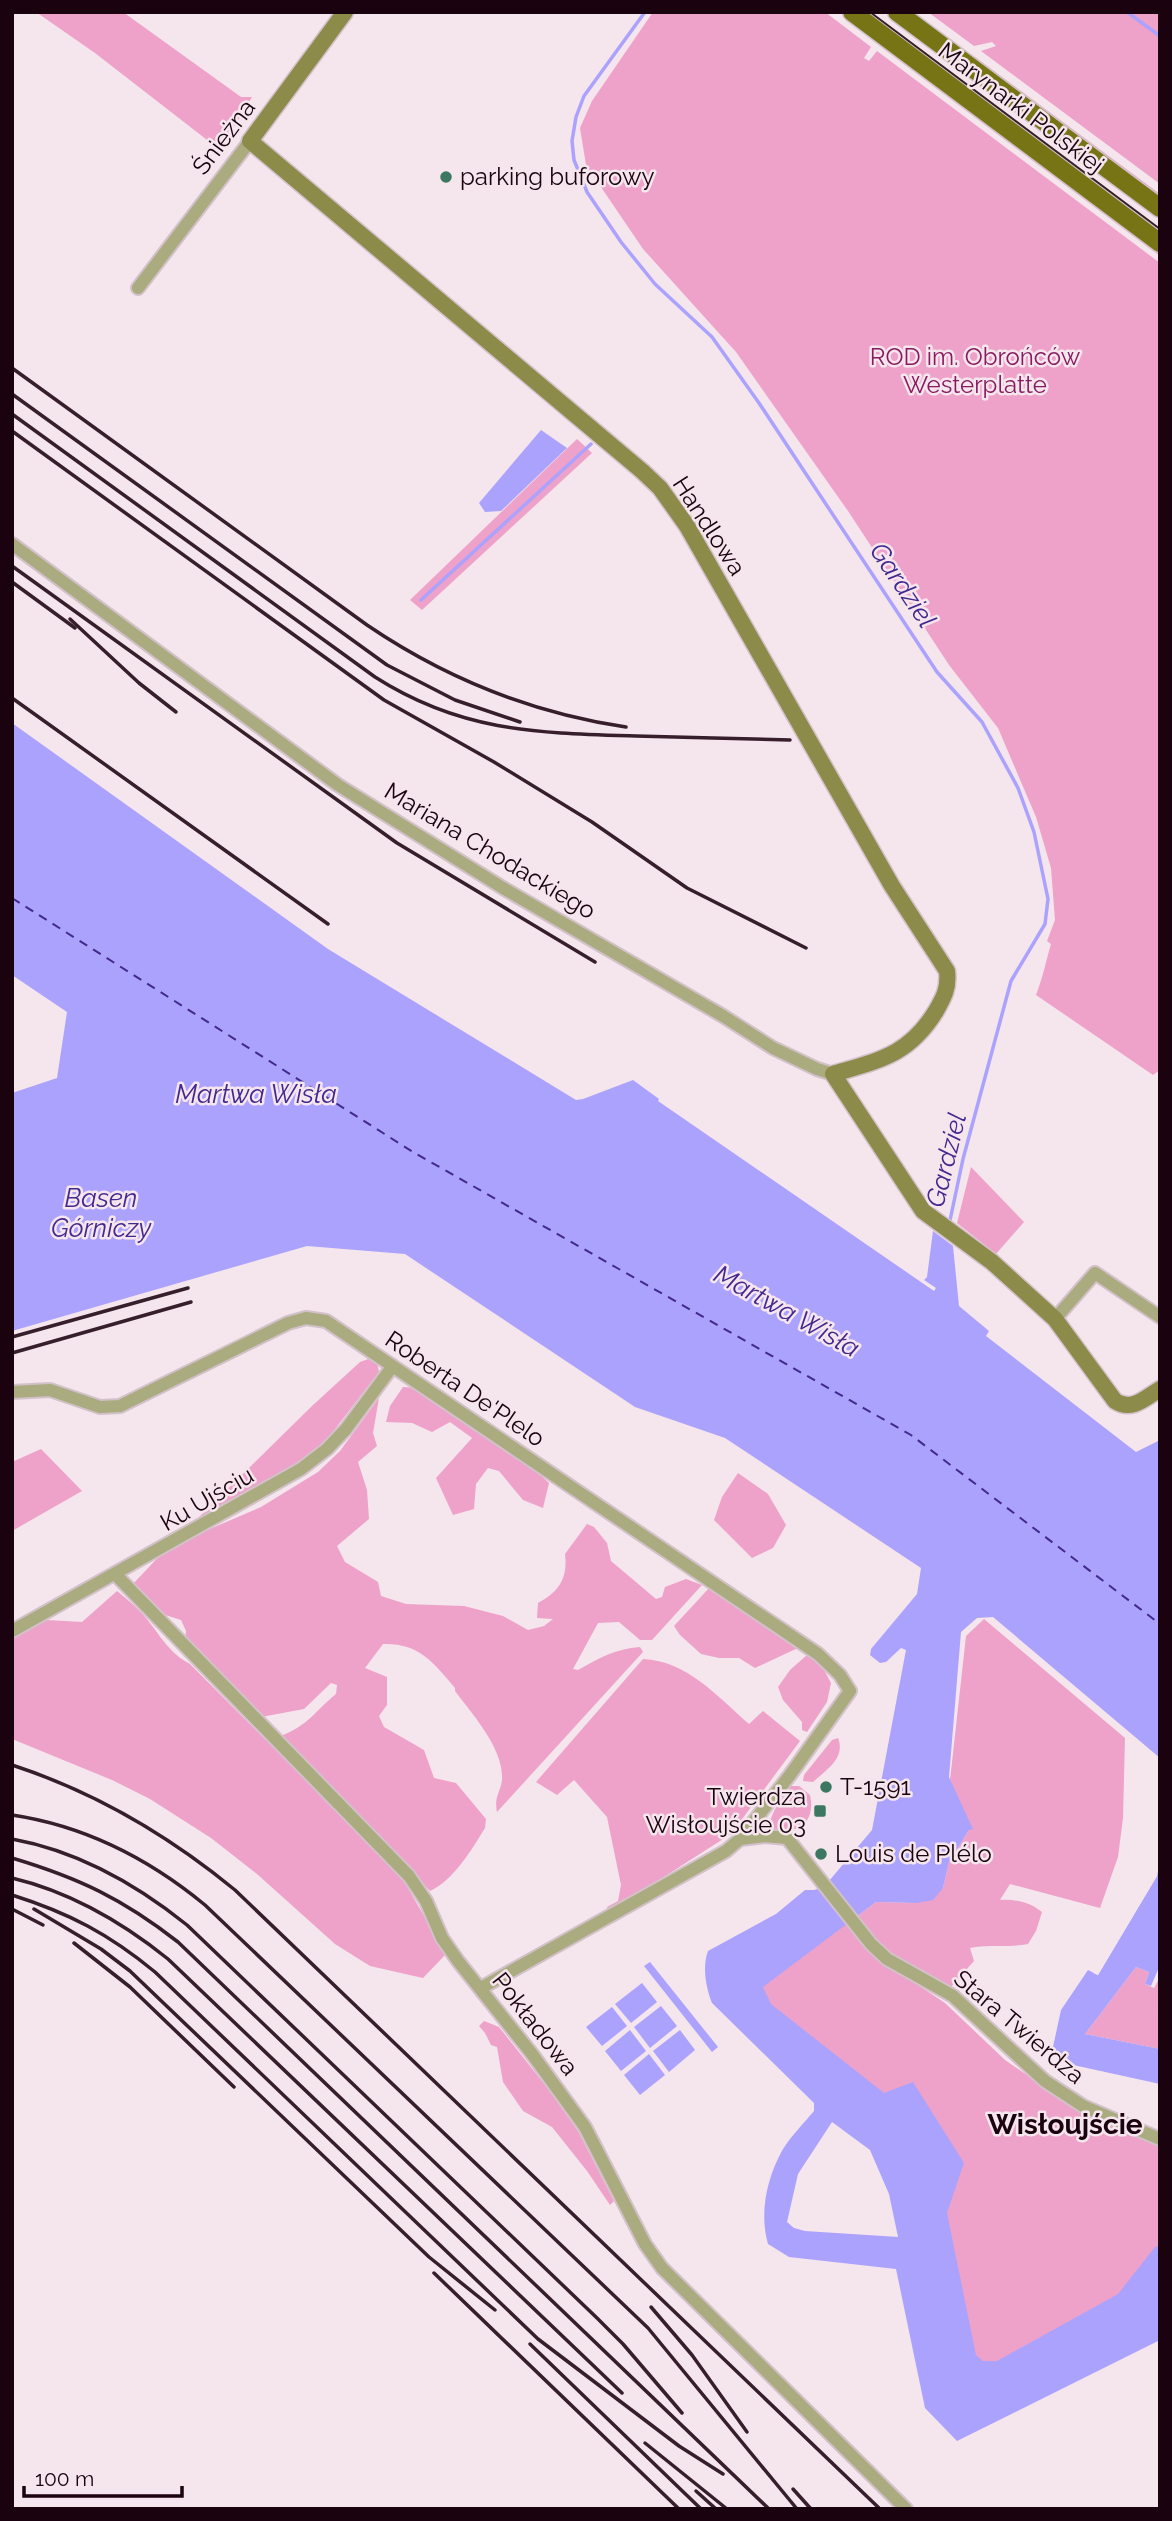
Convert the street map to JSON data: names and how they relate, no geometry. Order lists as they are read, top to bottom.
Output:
{
  "streets": {
    "main road": ["Marynarki Polskiej"],
    "street": [
      "Śnieżna",
      "Handlowa",
      "Mariana Chodackiego",
      "Roberta De'Plelo",
      "Ku Ujściu",
      "Pokładowa",
      "Stara Twierdza"
    ]
  },
  "crossings": [
    ["Śnieżna", "Handlowa"],
    ["Handlowa", "Mariana Chodackiego"],
    ["Roberta De'Plelo", "Ku Ujściu"],
    ["Roberta De'Plelo", "Stara Twierdza"],
    ["Ku Ujściu", "Pokładowa"]
  ],
  "districts": ["Wisłoujście"],
  "water": ["Gardziel", "Martwa Wisła", "Basen Górniczy"],
  "parks": ["ROD im. Obrońców Westerplatte"],
  "places": {
    "other": ["parking buforowy", "T-1591", "Louis de Plélo"],
    "transit": ["Twierdza Wisłoujście 03"]
  },
  "scale_bar": "100 m"
}
